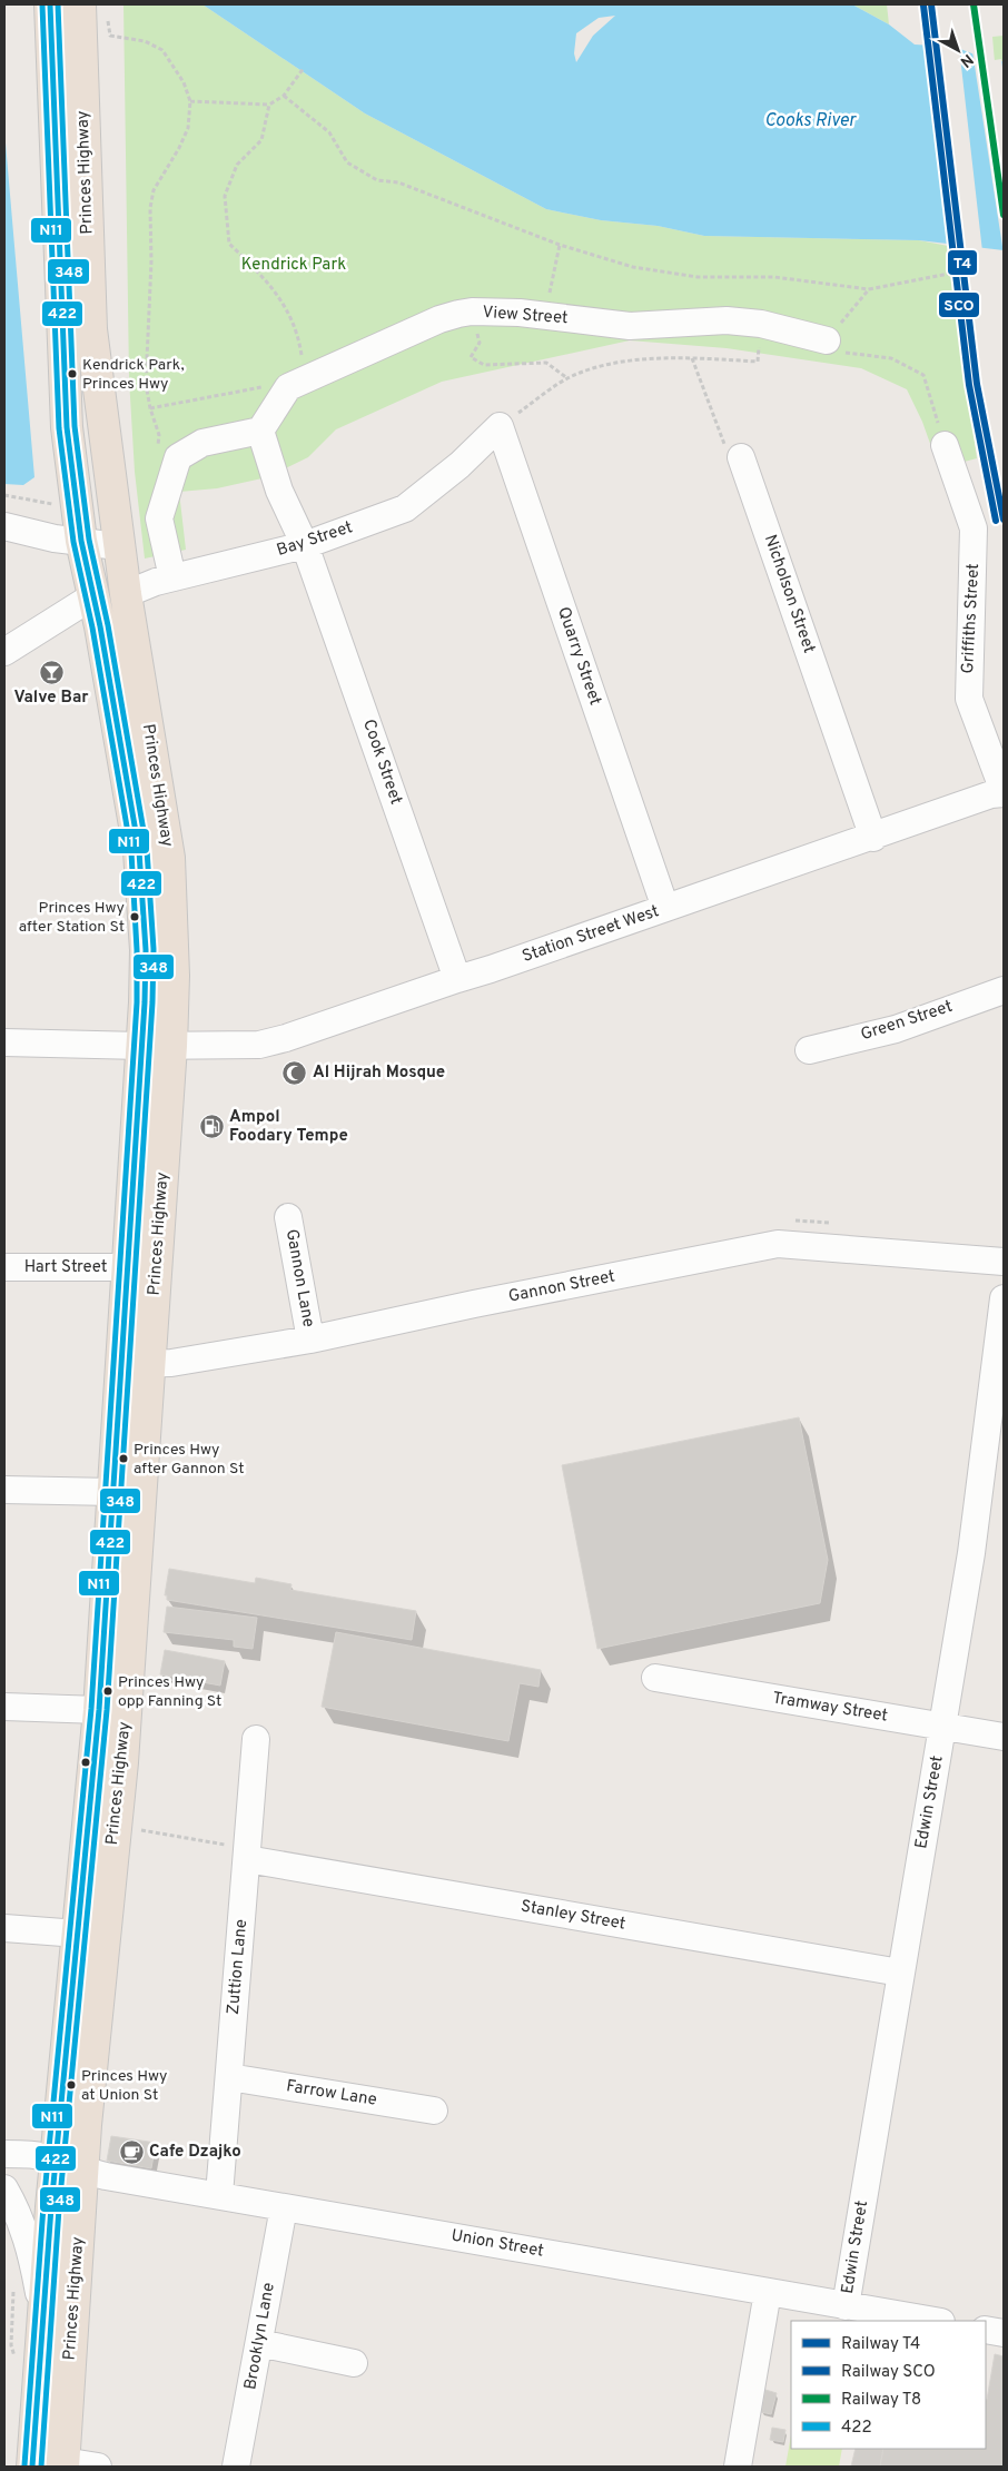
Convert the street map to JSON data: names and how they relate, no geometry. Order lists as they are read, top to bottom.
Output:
{
  "streets": {
    "highway": ["Princes Highway"],
    "street": [
      "View Street",
      "Bay Street",
      "Nicholson Street",
      "Griffiths Street",
      "Quarry Street",
      "Cook Street",
      "Station Street West",
      "Green Street",
      "Hart Street",
      "Gannon Lane",
      "Gannon Street",
      "Tramway Street",
      "Edwin Street",
      "Stanley Street",
      "Zuttion Lane",
      "Farrow Lane",
      "Union Street",
      "Brooklyn Lane"
    ]
  },
  "crossings": [
    ["Princes Highway", "Bay Street"],
    ["Princes Highway", "Station Street West"],
    ["Princes Highway", "Hart Street"],
    ["Princes Highway", "Gannon Street"],
    ["Princes Highway", "Union Street"],
    ["Bay Street", "Quarry Street"],
    ["Bay Street", "Cook Street"],
    ["Nicholson Street", "Station Street West"],
    ["Griffiths Street", "Station Street West"],
    ["Quarry Street", "Station Street West"],
    ["Cook Street", "Station Street West"],
    ["Gannon Lane", "Gannon Street"],
    ["Tramway Street", "Edwin Street"],
    ["Edwin Street", "Stanley Street"],
    ["Edwin Street", "Union Street"],
    ["Stanley Street", "Zuttion Lane"],
    ["Zuttion Lane", "Farrow Lane"],
    ["Zuttion Lane", "Union Street"],
    ["Union Street", "Brooklyn Lane"]
  ],
  "water": ["Cooks River"],
  "parks": ["Kendrick Park"],
  "places": {
    "other": [
      "Kendrick Park, Princes Hwy",
      "Princes Hwy after Station St",
      "Princes Hwy after Gannon St",
      "Princes Hwy opp Fanning St",
      "Princes Hwy at Union St"
    ],
    "bar": ["Valve Bar"],
    "mosque": ["Al Hijrah Mosque"],
    "fuel station": ["Ampol Foodary Tempe"],
    "cafe": ["Cafe Dzajko"]
  },
  "lines": [
    "rail line T4",
    "rail line T8",
    "transit line 422",
    "transit line 348",
    "transit line N11",
    "rail line SCO"
  ],
  "legend": [
    "Railway T4",
    "Railway SCO",
    "Railway T8",
    "422"
  ],
  "north": "bottom right"
}
